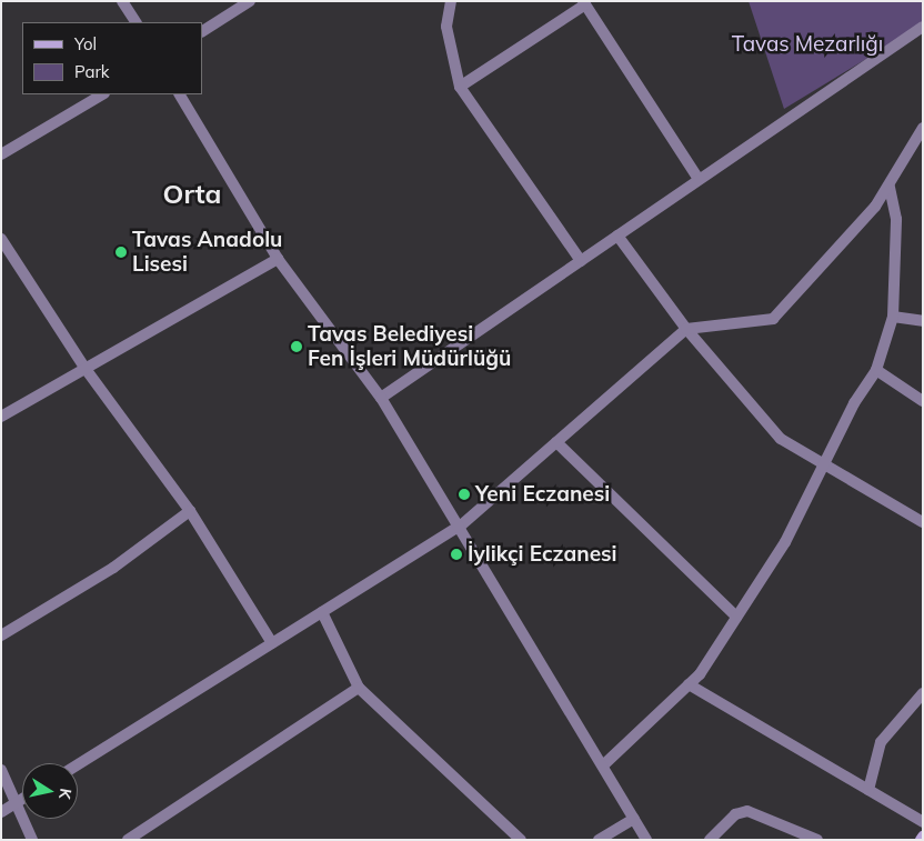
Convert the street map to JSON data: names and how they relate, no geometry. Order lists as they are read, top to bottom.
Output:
{
  "districts": ["Orta"],
  "parks": ["Tavas Mezarlığı"],
  "places": [
    "Tavas Anadolu Lisesi",
    "Tavas Belediyesi Fen İşleri Müdürlüğü",
    "Yeni Eczanesi",
    "İylikçi Eczanesi"
  ],
  "legend": ["Yol", "Park"],
  "north": "right"
}
